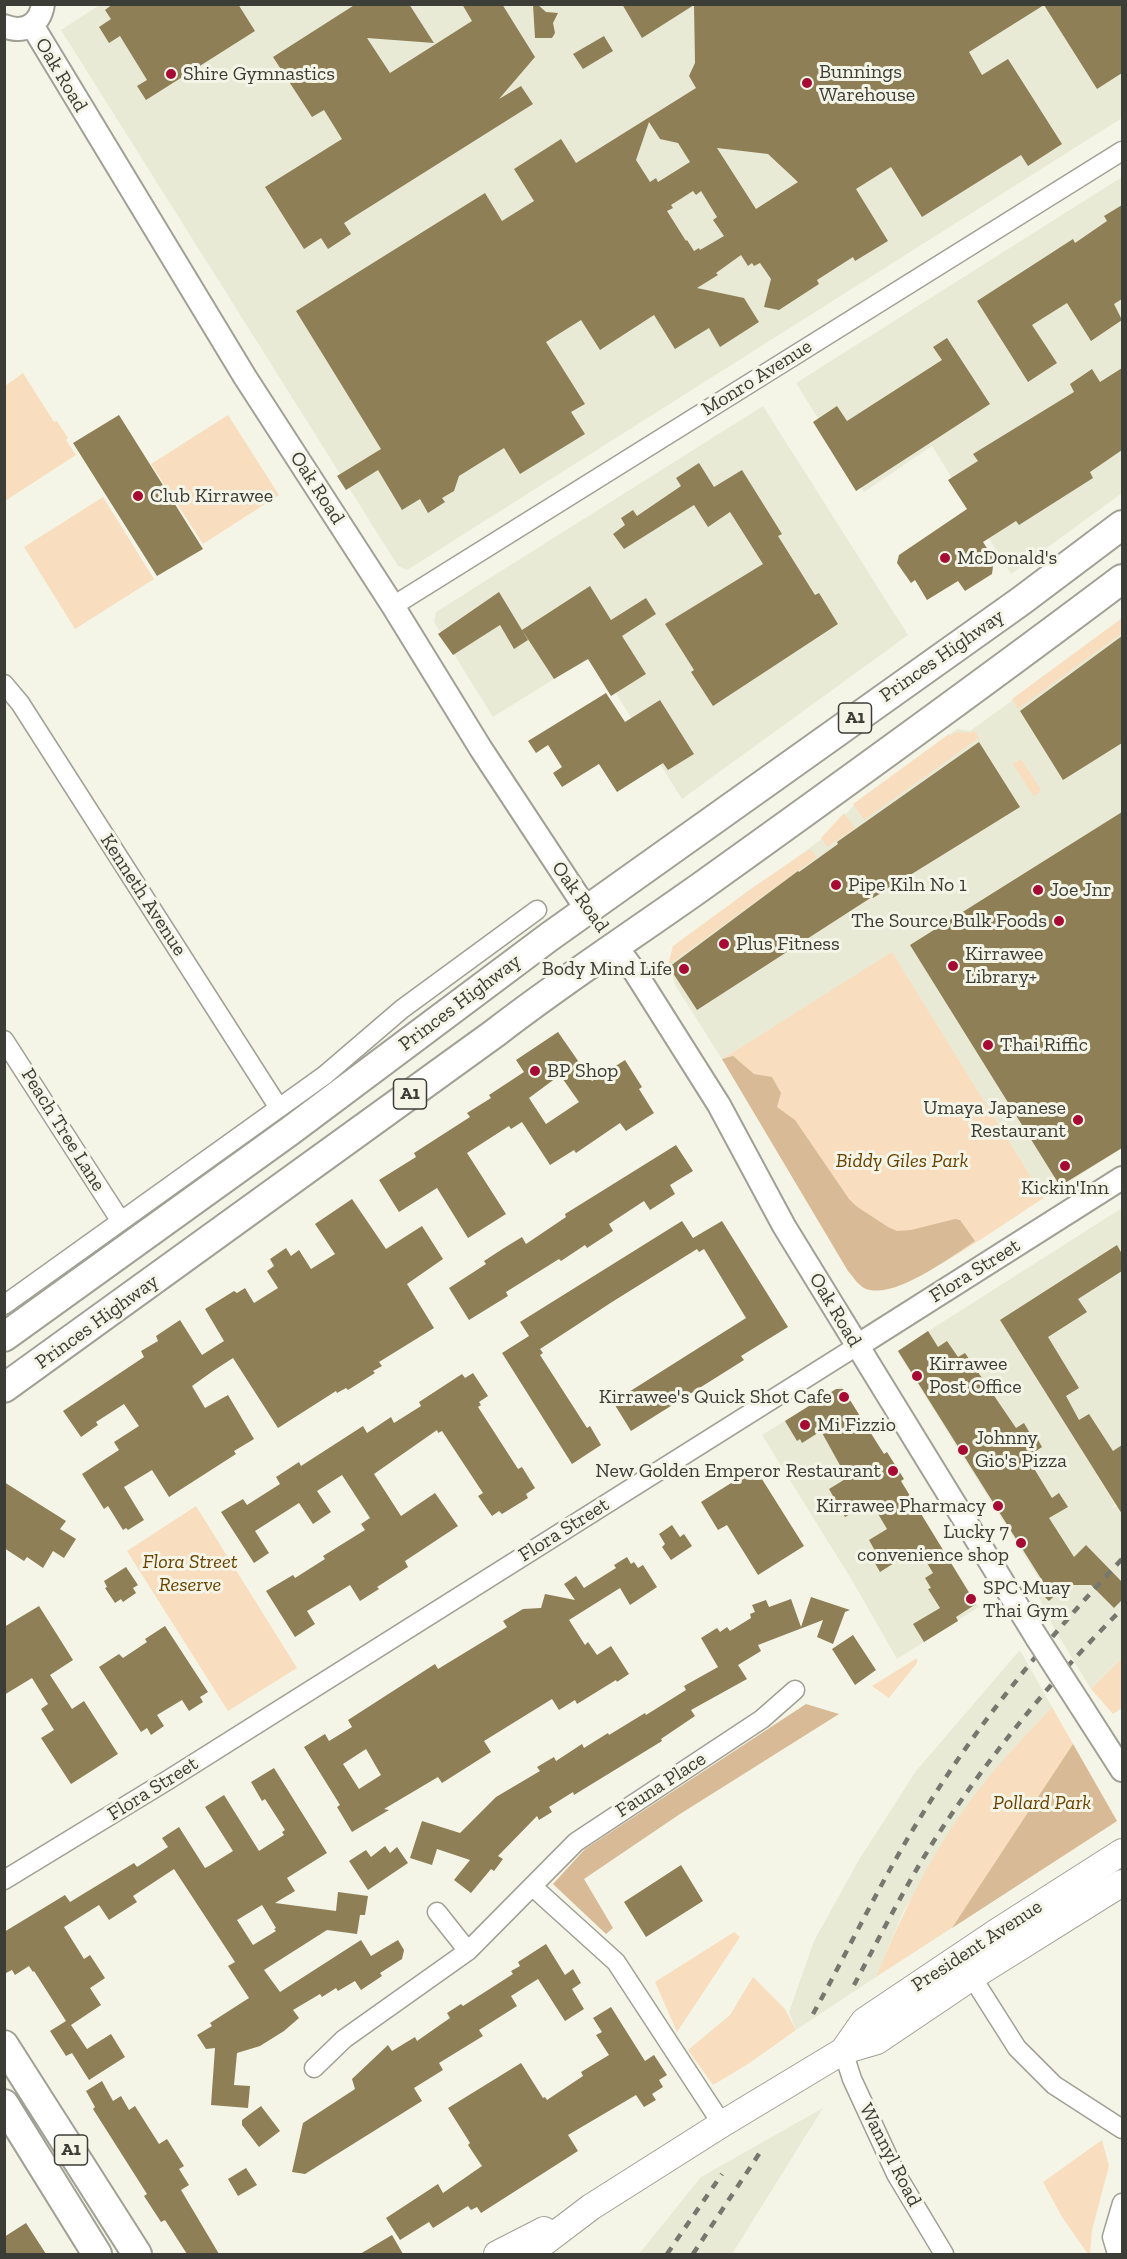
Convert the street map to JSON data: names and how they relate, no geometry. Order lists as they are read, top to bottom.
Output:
{
  "streets": {
    "highway": ["Oak Road", "Princes Highway", "A1"],
    "main road": ["President Avenue"],
    "street": [
      "Monro Avenue",
      "Kenneth Avenue",
      "Peach Tree Lane",
      "Flora Street",
      "Fauna Place",
      "Wannyl Road"
    ]
  },
  "crossings": [
    ["Oak Road", "Monro Avenue"],
    ["Oak Road", "Princes Highway"],
    ["Oak Road", "Flora Street"],
    ["Princes Highway", "Kenneth Avenue"],
    ["Princes Highway", "Peach Tree Lane"],
    ["President Avenue", "Wannyl Road"]
  ],
  "parks": ["Biddy Giles Park", "Flora Street Reserve", "Pollard Park"],
  "places": [
    "Shire Gymnastics",
    "Bunnings Warehouse",
    "Club Kirrawee",
    "McDonald's",
    "Pipe Kiln No 1",
    "Joe Jnr",
    "The Source Bulk Foods",
    "Plus Fitness",
    "Kirrawee Library+",
    "Body Mind Life",
    "Thai Riffic",
    "BP Shop",
    "Umaya Japanese Restaurant",
    "Kickin'Inn",
    "Kirrawee Post Office",
    "Kirrawee's Quick Shot Cafe",
    "Mi Fizzio",
    "Johnny Gio's Pizza",
    "New Golden Emperor Restaurant",
    "Kirrawee Pharmacy",
    "Lucky 7 convenience shop",
    "SPC Muay Thai Gym"
  ]
}
